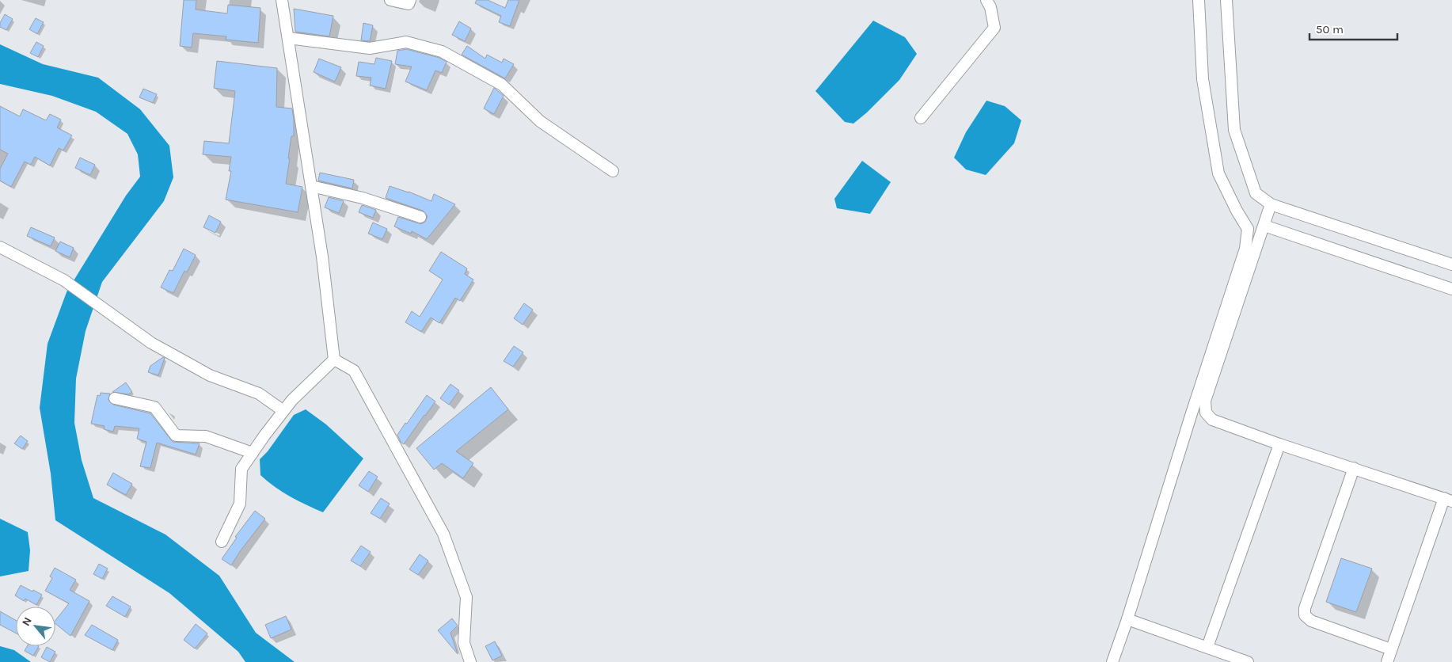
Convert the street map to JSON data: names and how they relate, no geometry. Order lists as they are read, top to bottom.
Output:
{
  "scale_bar": "50 m",
  "north": "top left"
}
